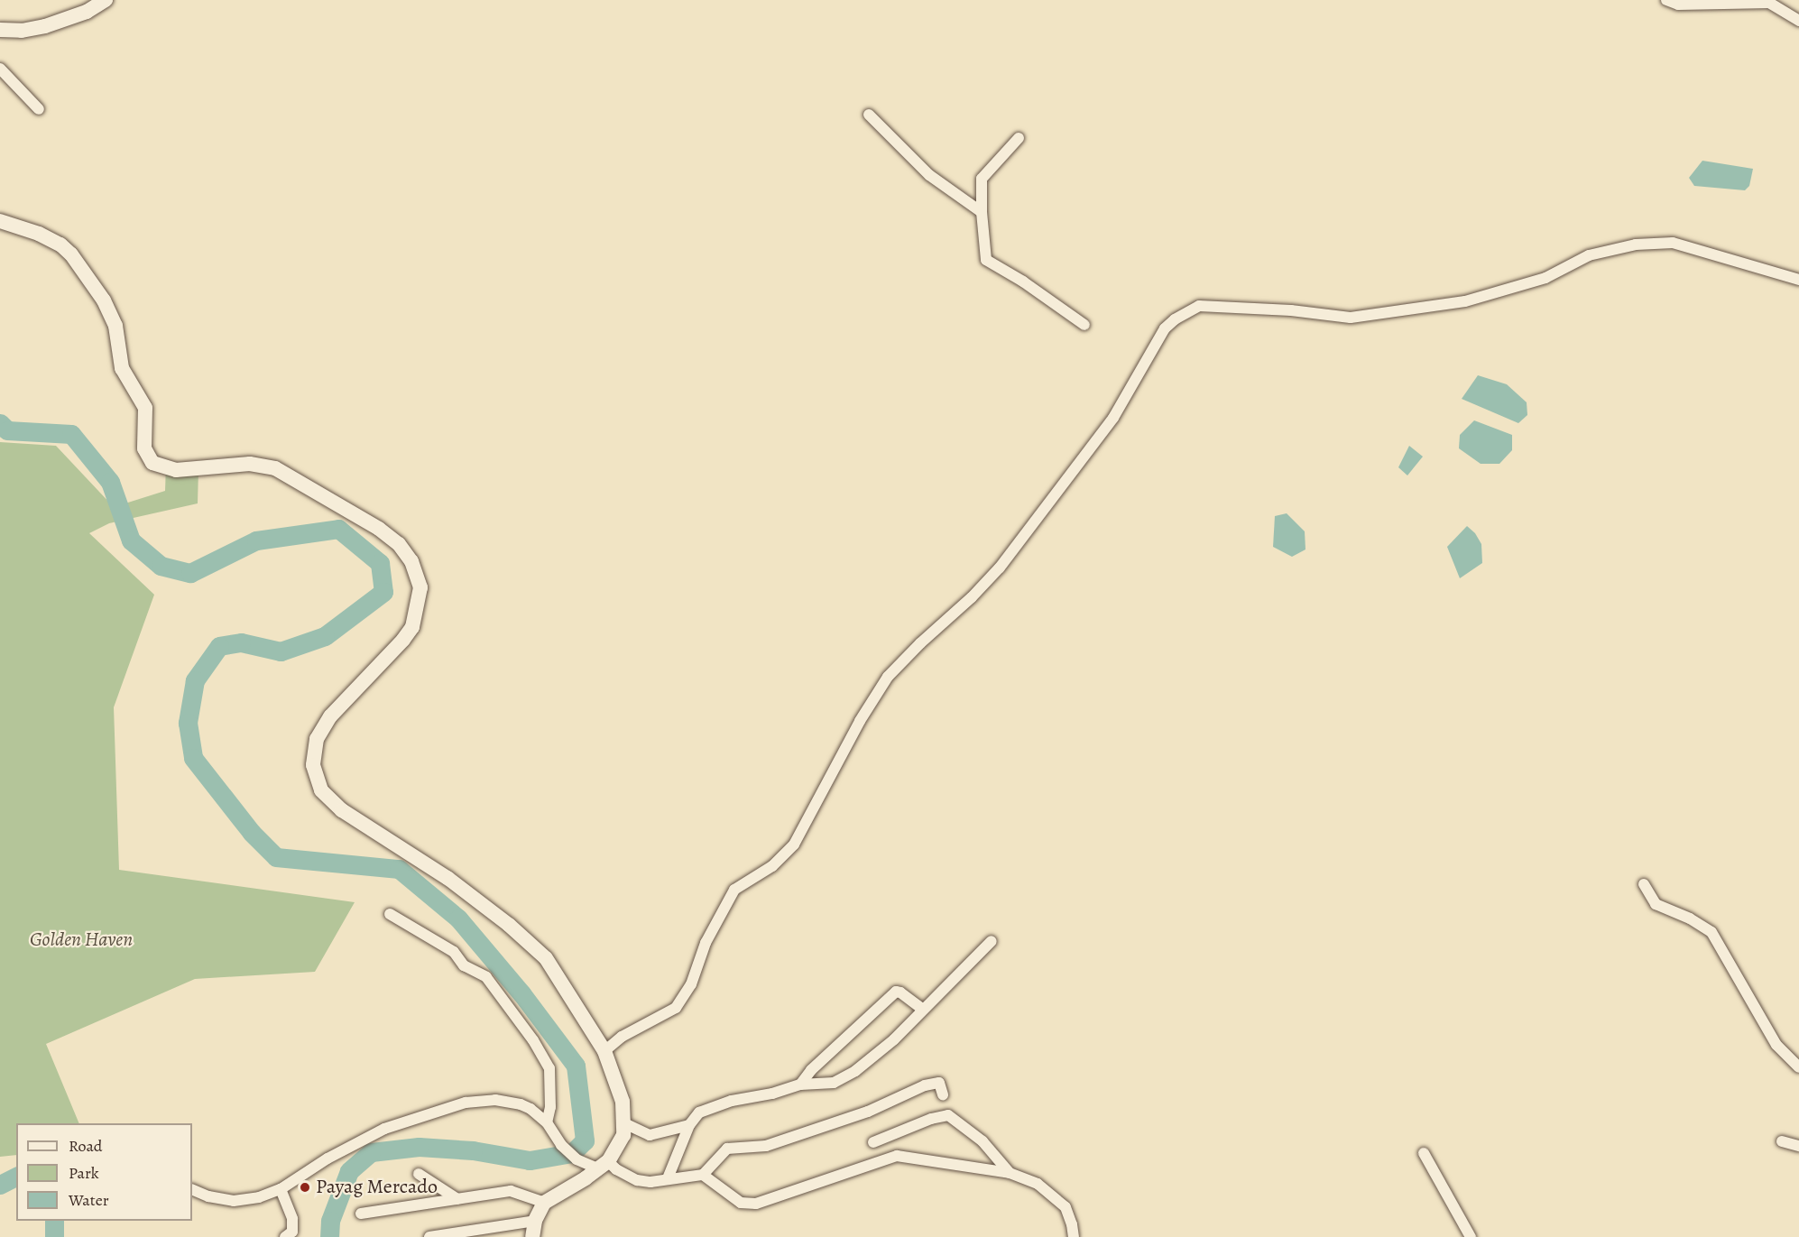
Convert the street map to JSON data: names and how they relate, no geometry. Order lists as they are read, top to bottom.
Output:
{
  "parks": ["Golden Haven"],
  "places": ["Payag Mercado"],
  "legend": ["Road", "Park", "Water"]
}
